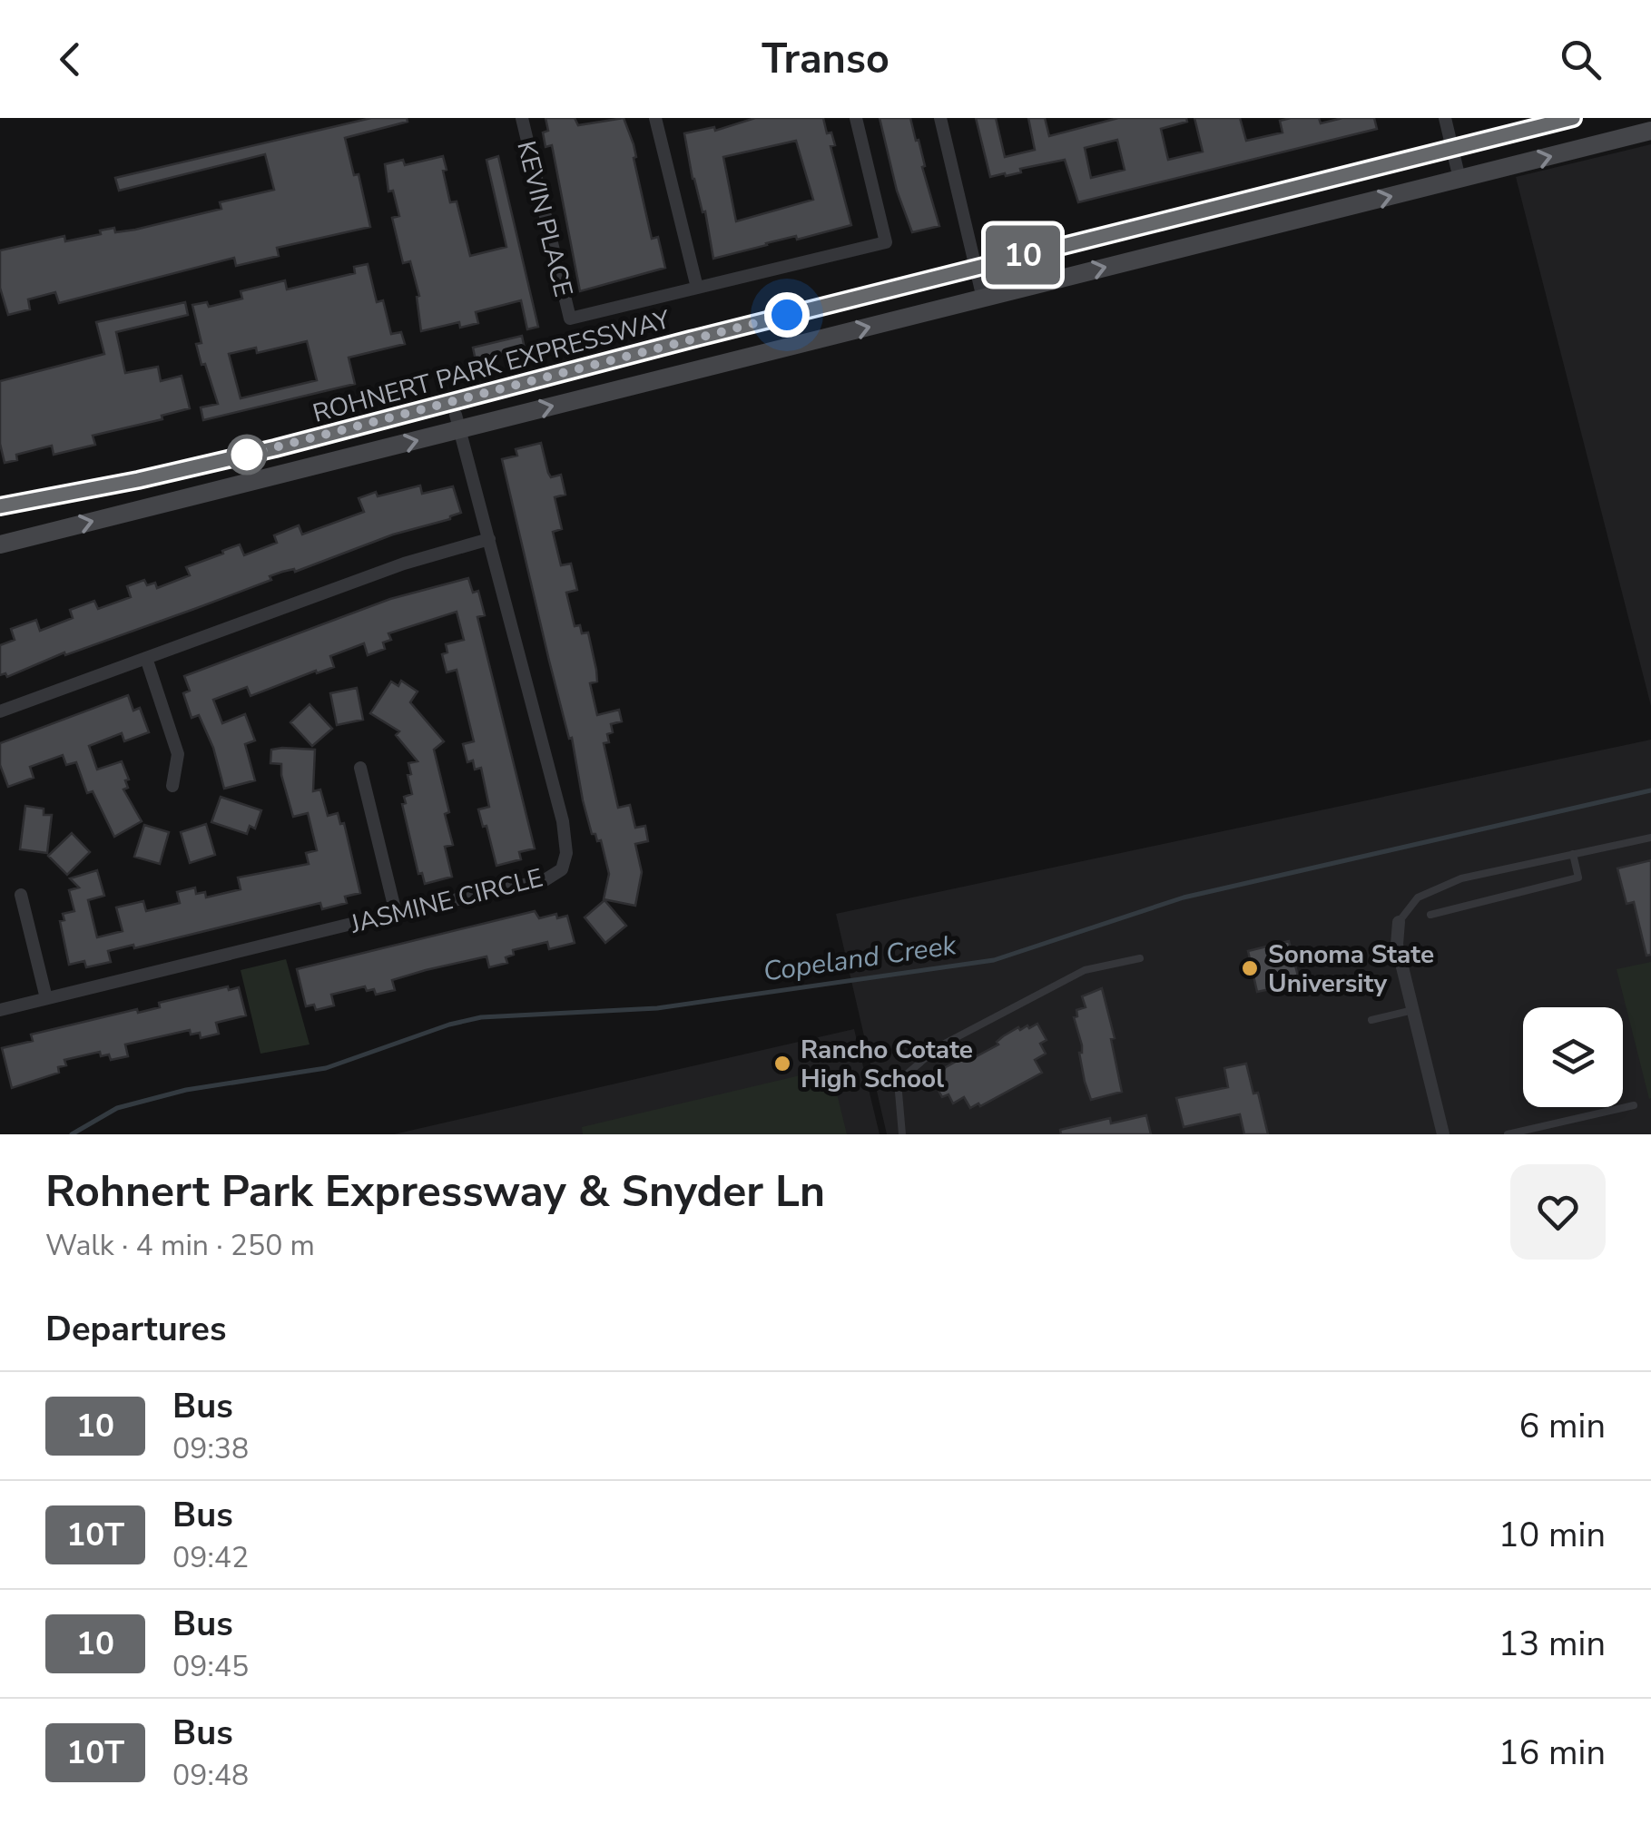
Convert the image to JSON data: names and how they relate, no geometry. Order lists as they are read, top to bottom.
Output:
{
  "streets": {
    "main road": ["ROHNERT PARK EXPRESSWAY"],
    "street": ["KEVIN PLACE", "JASMINE CIRCLE"]
  },
  "crossings": [
    ["ROHNERT PARK EXPRESSWAY", "JASMINE CIRCLE"]
  ],
  "water": ["Copeland Creek"],
  "places": ["Sonoma State University", "Rancho Cotate High School"],
  "lines": ["bus line 10"],
  "page": {
    "header": "Transo",
    "on_map": "10",
    "heading": [
      ["Rohnert Park Expressway & Snyder Ln", "Walk · 4 min · 250 m"],
      "Departures"
    ],
    "list": [
      {
        "mark": "10",
        "name": "Bus",
        "note": "09:38",
        "value": "6 min"
      },
      {
        "mark": "10T",
        "name": "Bus",
        "note": "09:42",
        "value": "10 min"
      },
      {
        "mark": "10",
        "name": "Bus",
        "note": "09:45",
        "value": "13 min"
      },
      {
        "mark": "10T",
        "name": "Bus",
        "note": "09:48",
        "value": "16 min"
      }
    ]
  }
}
